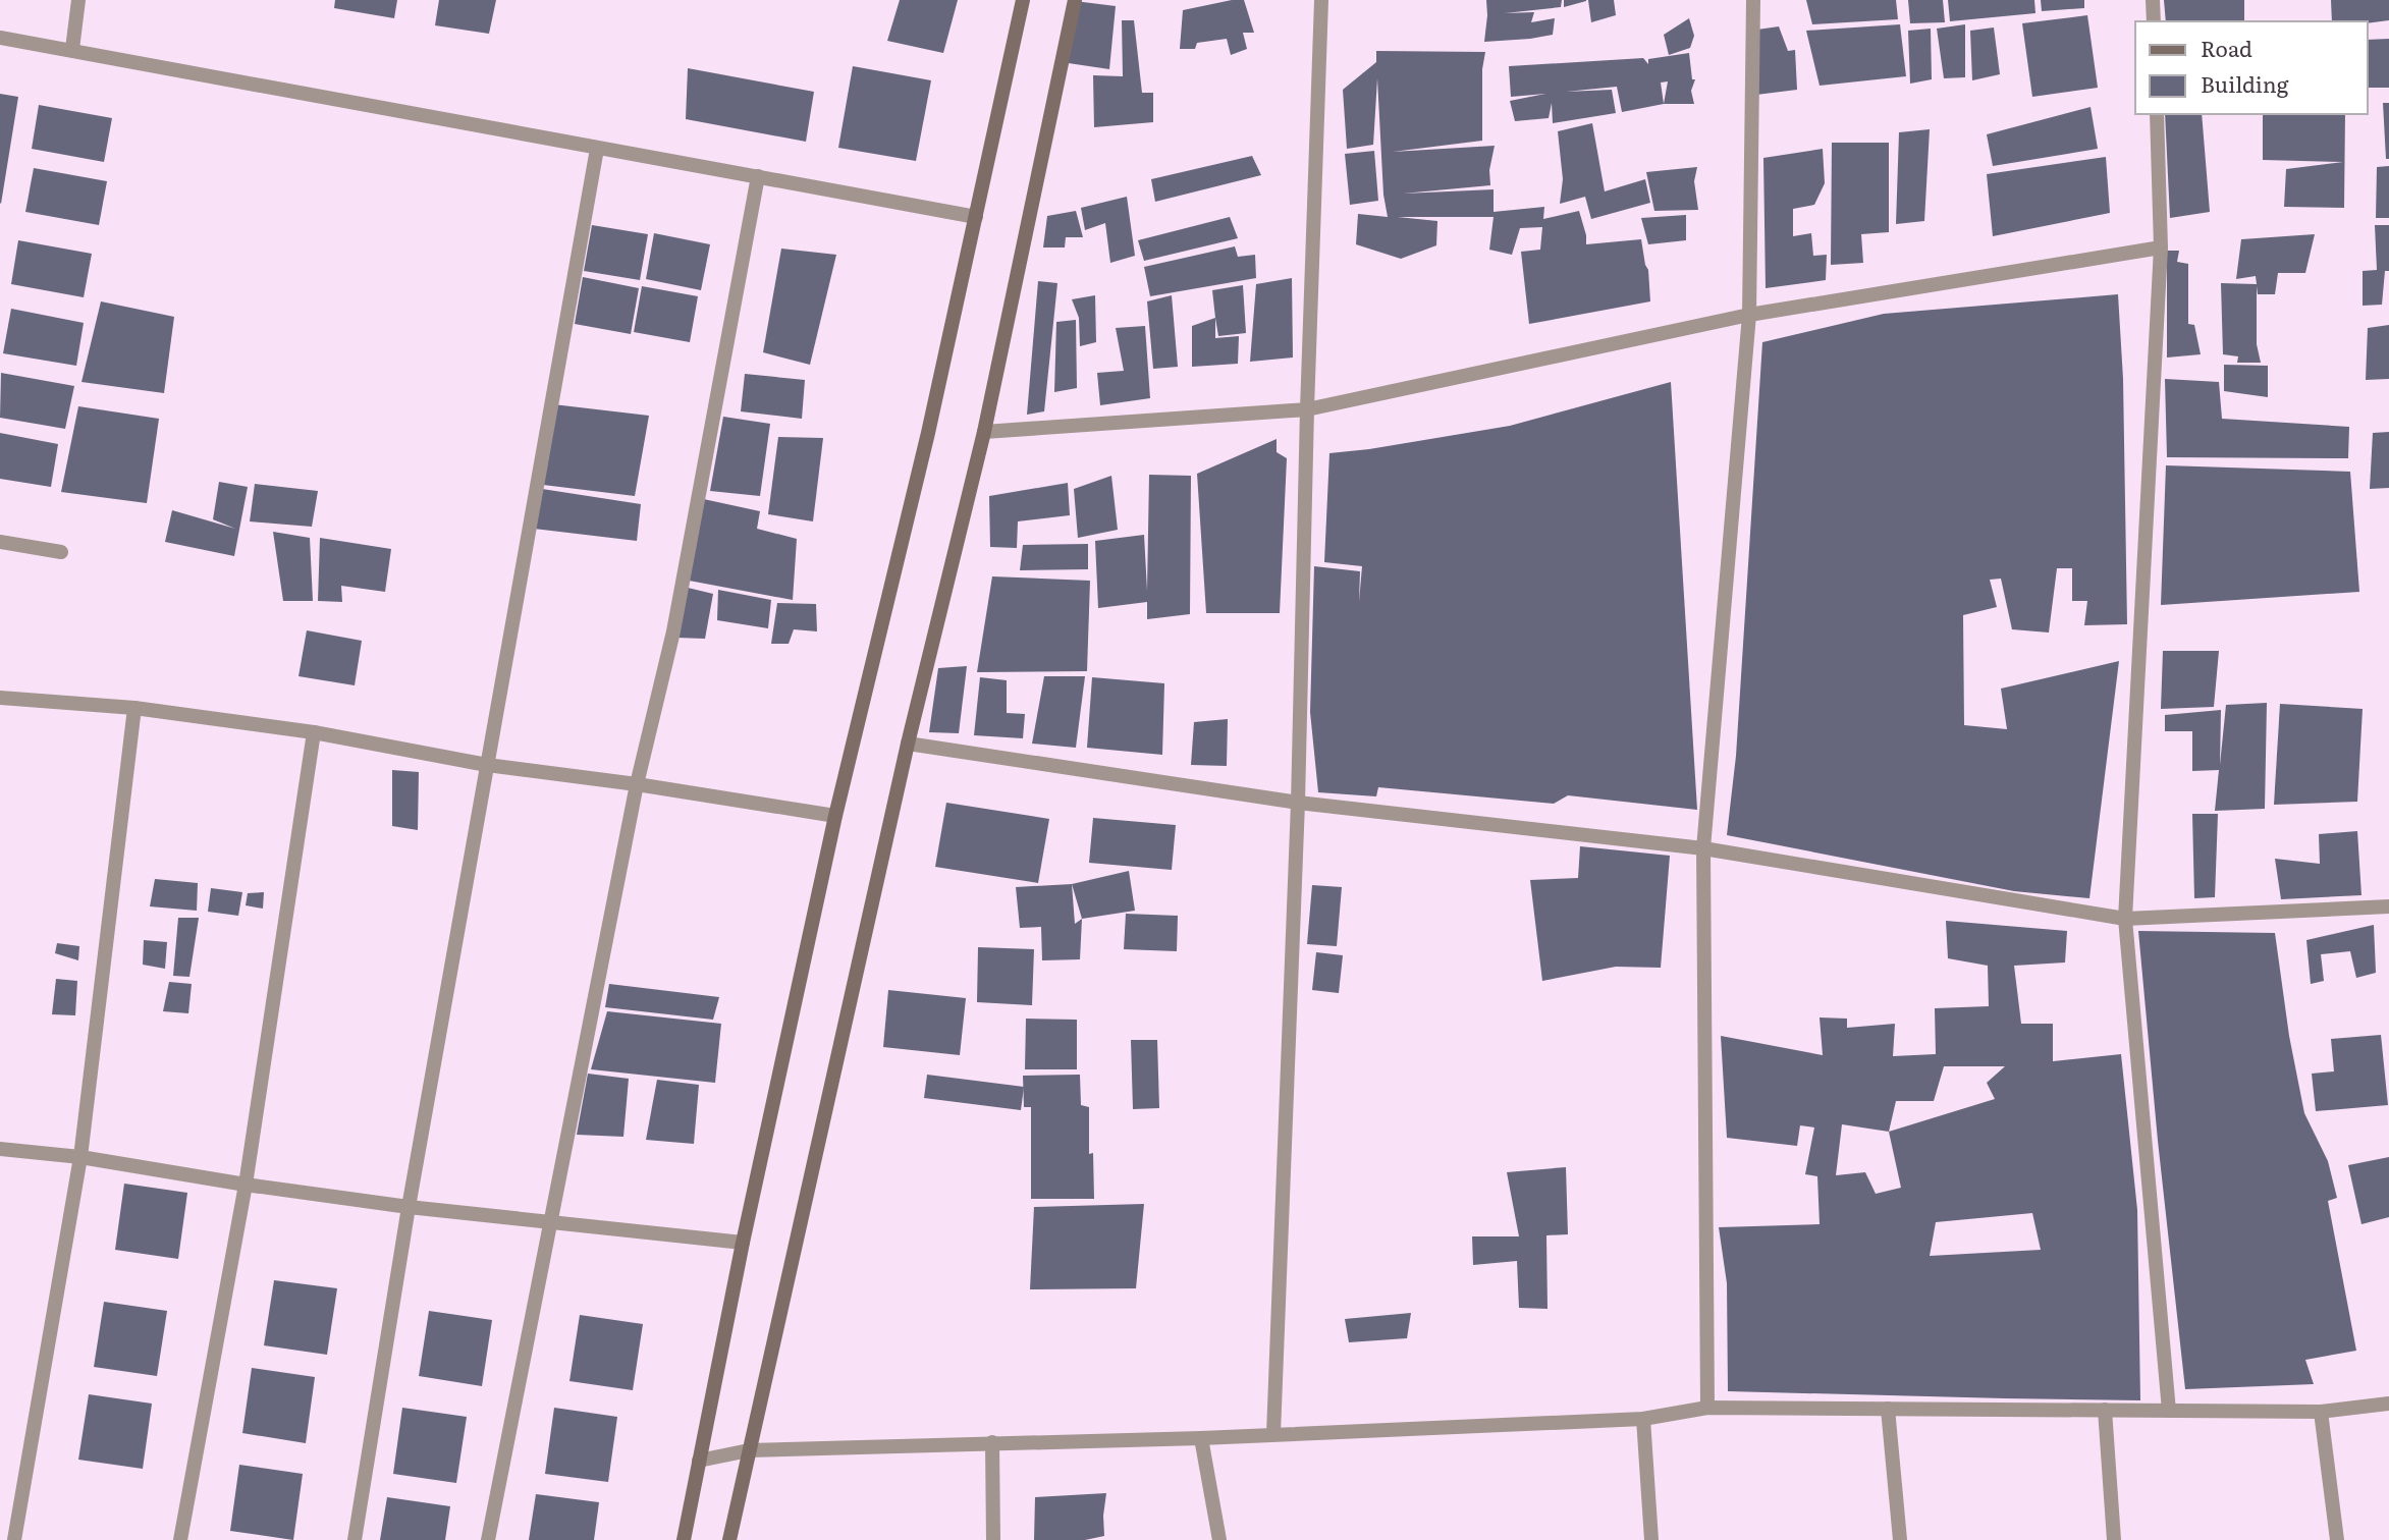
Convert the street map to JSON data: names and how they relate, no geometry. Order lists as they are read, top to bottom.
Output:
{
  "legend": ["Road", "Building"]
}
